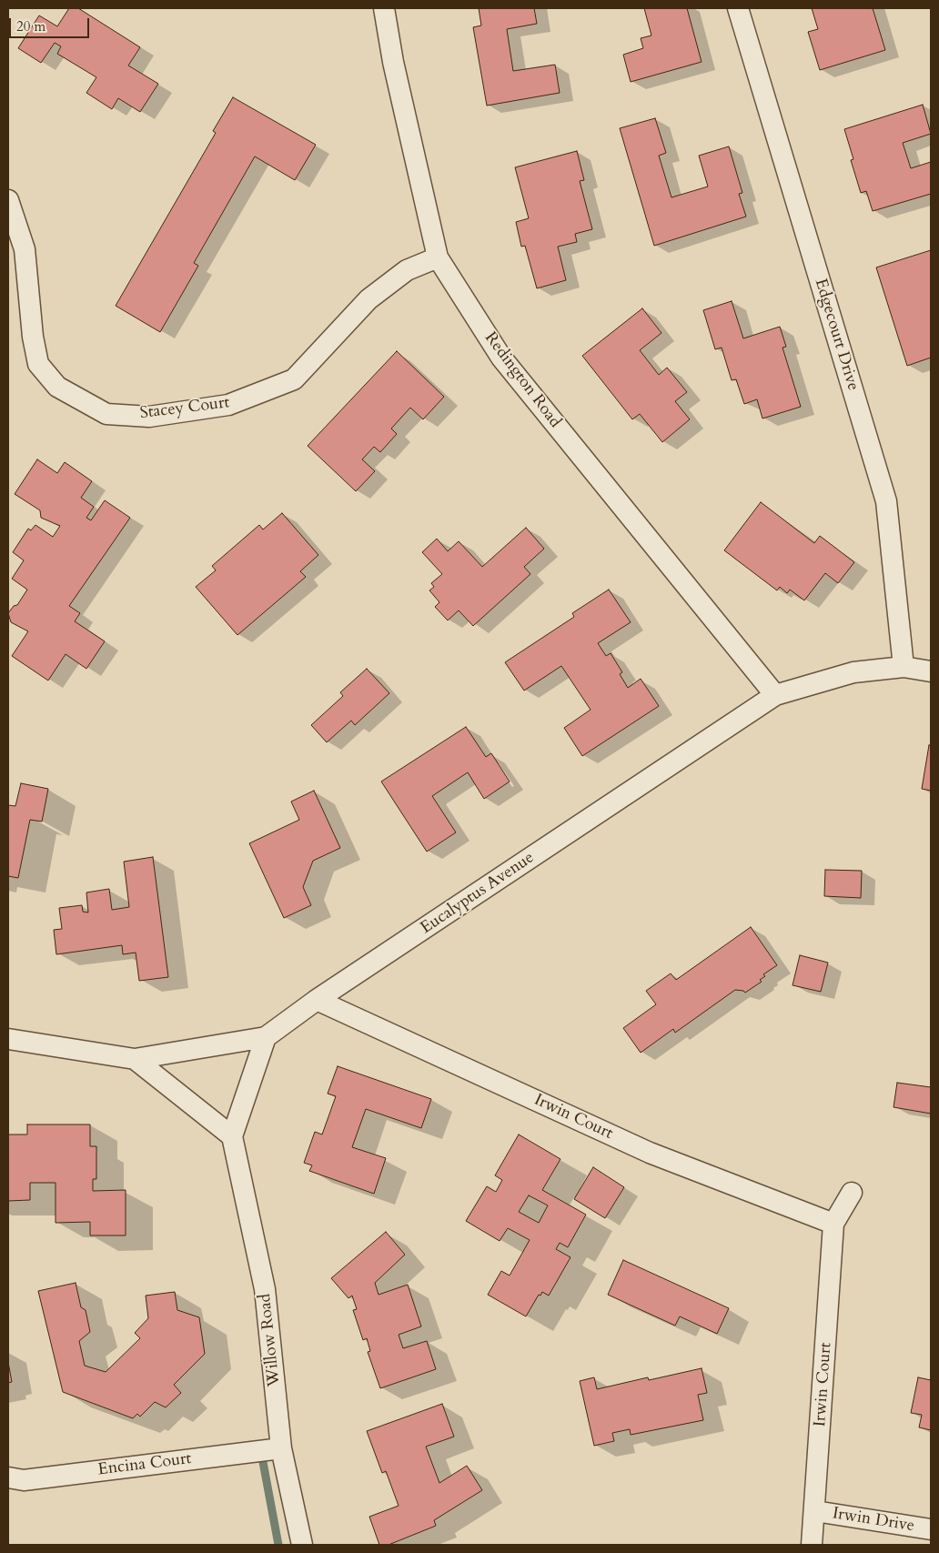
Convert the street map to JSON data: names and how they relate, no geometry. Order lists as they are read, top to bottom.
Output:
{
  "streets": {
    "street": [
      "Edgecourt Drive",
      "Redington Road",
      "Stacey Court",
      "Eucalyptus Avenue",
      "Irwin Court",
      "Willow Road",
      "Encina Court",
      "Irwin Drive"
    ]
  },
  "crossings": [
    ["Edgecourt Drive", "Eucalyptus Avenue"],
    ["Redington Road", "Stacey Court"],
    ["Redington Road", "Eucalyptus Avenue"],
    ["Eucalyptus Avenue", "Irwin Court"],
    ["Irwin Court", "Irwin Drive"],
    ["Willow Road", "Encina Court"]
  ],
  "scale_bar": "20 m"
}
